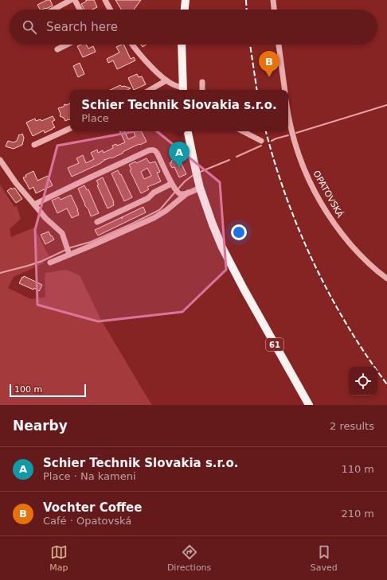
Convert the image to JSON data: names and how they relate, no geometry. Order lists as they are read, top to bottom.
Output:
{
  "streets": {
    "main road": ["61"],
    "street": ["OPATOVSKÁ"]
  },
  "scale_bar": "100 m",
  "page": {
    "search": "Search here",
    "pins": ["B", "A"],
    "popup": ["Schier Technik Slovakia s.r.o.", "Place"],
    "scale": "100 m",
    "heading": ["Nearby", "2 results"],
    "list": [
      {
        "mark": "A",
        "name": "Schier Technik Slovakia s.r.o.",
        "note": "Place · Na kameni",
        "value": "110 m"
      },
      {
        "mark": "B",
        "name": "Vochter Coffee",
        "note": "Café · Opatovská",
        "value": "210 m"
      }
    ],
    "nav": ["Map", "Directions", "Saved"]
  }
}
